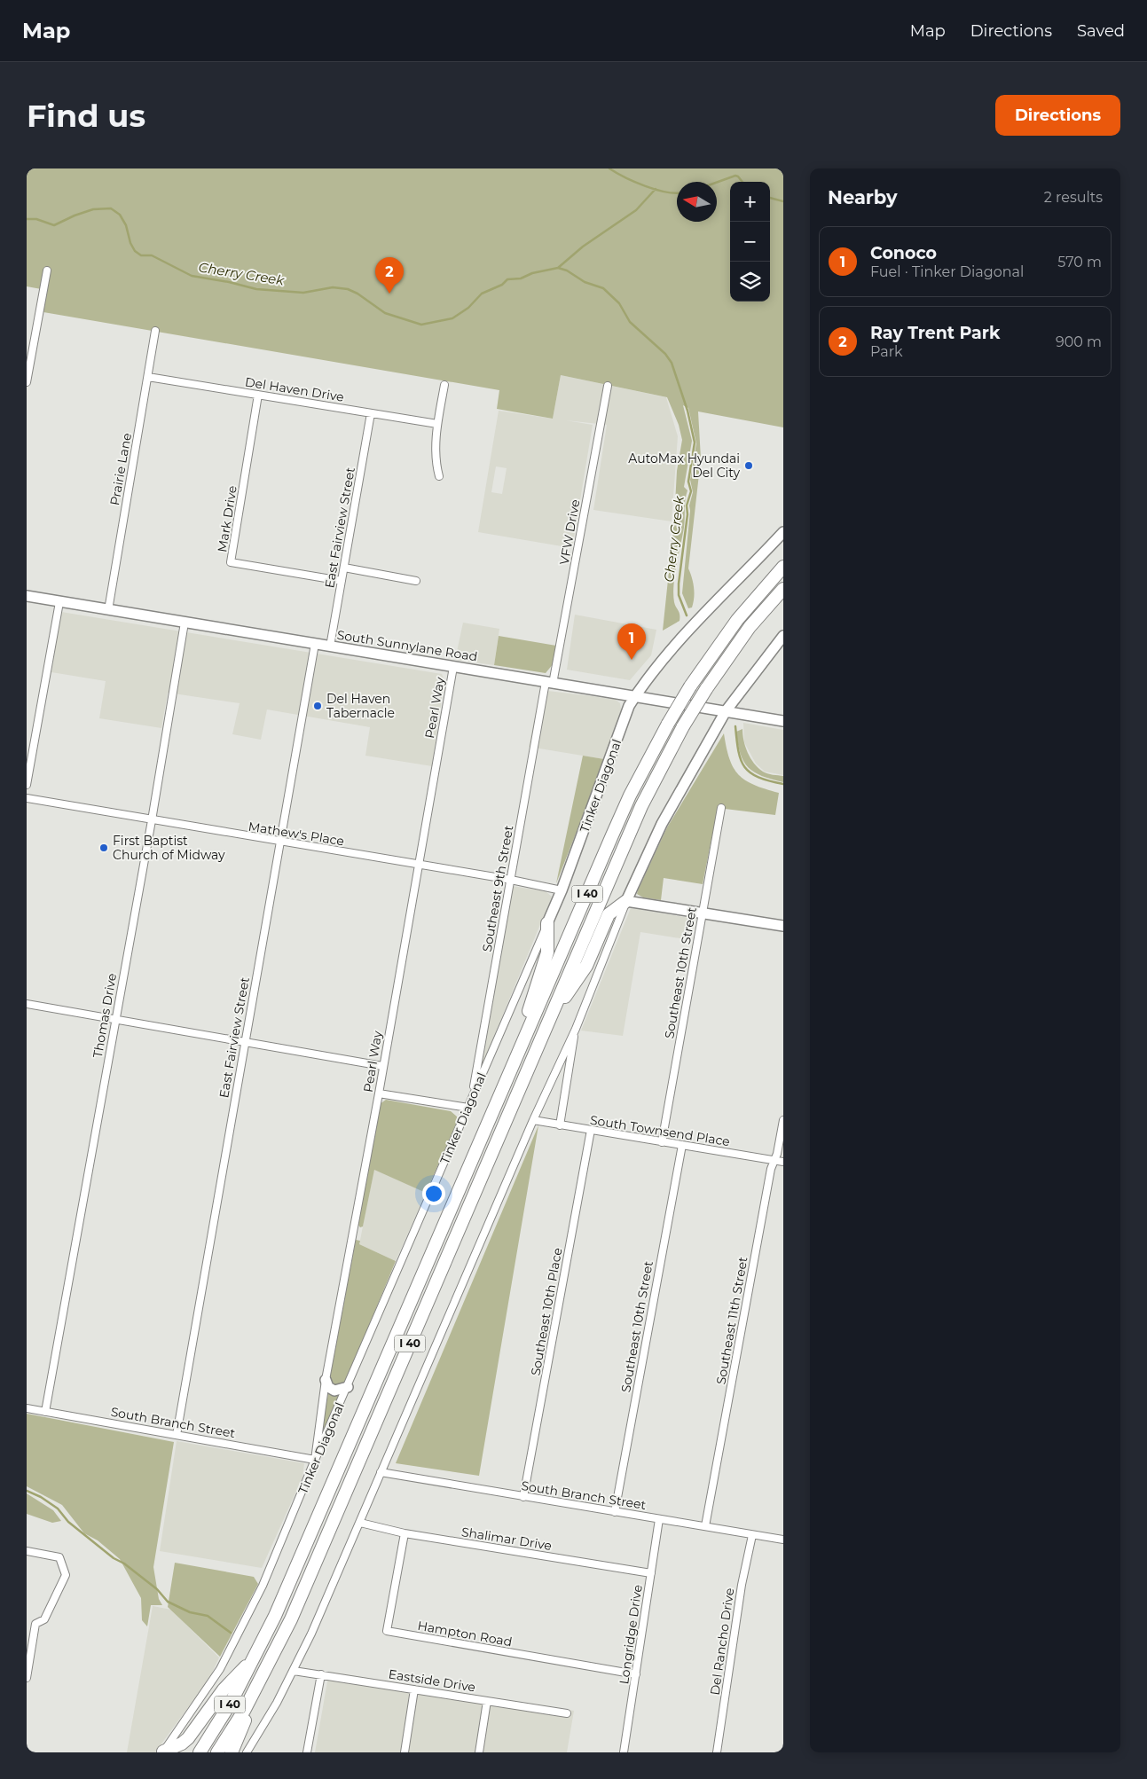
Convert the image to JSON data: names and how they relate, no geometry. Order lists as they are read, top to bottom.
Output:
{
  "streets": {
    "highway": ["Tinker Diagonal", "I 40"],
    "street": [
      "Del Haven Drive",
      "Prairie Lane",
      "Mark Drive",
      "East Fairview Street",
      "VFW Drive",
      "South Sunnylane Road",
      "Pearl Way",
      "Mathew's Place",
      "Southeast 9th Street",
      "Southeast 10th Street",
      "Thomas Drive",
      "South Townsend Place",
      "Southeast 10th Place",
      "Southeast 11th Street",
      "South Branch Street",
      "Shalimar Drive",
      "Hampton Road",
      "Longridge Drive",
      "Del Rancho Drive",
      "Eastside Drive"
    ]
  },
  "crossings": [
    ["Del Haven Drive", "Prairie Lane"],
    ["Del Haven Drive", "Mark Drive"],
    ["Del Haven Drive", "East Fairview Street"],
    ["Prairie Lane", "South Sunnylane Road"],
    ["Mark Drive", "East Fairview Street"],
    ["East Fairview Street", "South Sunnylane Road"],
    ["East Fairview Street", "Mathew's Place"],
    ["East Fairview Street", "South Branch Street"],
    ["VFW Drive", "South Sunnylane Road"],
    ["VFW Drive", "Southeast 9th Street"],
    ["South Sunnylane Road", "Pearl Way"],
    ["South Sunnylane Road", "Tinker Diagonal"],
    ["South Sunnylane Road", "Southeast 9th Street"],
    ["South Sunnylane Road", "Thomas Drive"],
    ["Pearl Way", "Tinker Diagonal"],
    ["Pearl Way", "Mathew's Place"],
    ["Pearl Way", "South Branch Street"],
    ["Tinker Diagonal", "Mathew's Place"],
    ["Tinker Diagonal", "Southeast 9th Street"],
    ["Tinker Diagonal", "South Branch Street"],
    ["Mathew's Place", "Southeast 9th Street"],
    ["Mathew's Place", "Thomas Drive"],
    ["Southeast 10th Street", "South Townsend Place"],
    ["Southeast 10th Street", "South Branch Street"],
    ["Thomas Drive", "South Branch Street"],
    ["South Townsend Place", "Southeast 10th Place"],
    ["South Townsend Place", "Southeast 11th Street"],
    ["Southeast 10th Place", "South Branch Street"],
    ["Southeast 11th Street", "South Branch Street"],
    ["South Branch Street", "Longridge Drive"],
    ["South Branch Street", "Del Rancho Drive"],
    ["Shalimar Drive", "Hampton Road"],
    ["Shalimar Drive", "Longridge Drive"],
    ["Hampton Road", "Longridge Drive"]
  ],
  "water": ["Cherry Creek"],
  "places": ["AutoMax Hyundai Del City", "Del Haven Tabernacle", "First Baptist Church of Midway"],
  "north": "left",
  "page": {
    "header": "Map",
    "nav": ["Map", "Directions", "Saved"],
    "buttons": "Directions",
    "title": "Find us",
    "heading": ["Nearby", "2 results"],
    "map_buttons": ["+", "−"],
    "list": [
      {
        "mark": "1",
        "name": "Conoco",
        "note": "Fuel · Tinker Diagonal",
        "value": "570 m"
      },
      {
        "mark": "2",
        "name": "Ray Trent Park",
        "note": "Park",
        "value": "900 m"
      }
    ],
    "pins": ["2", "1"]
  }
}
